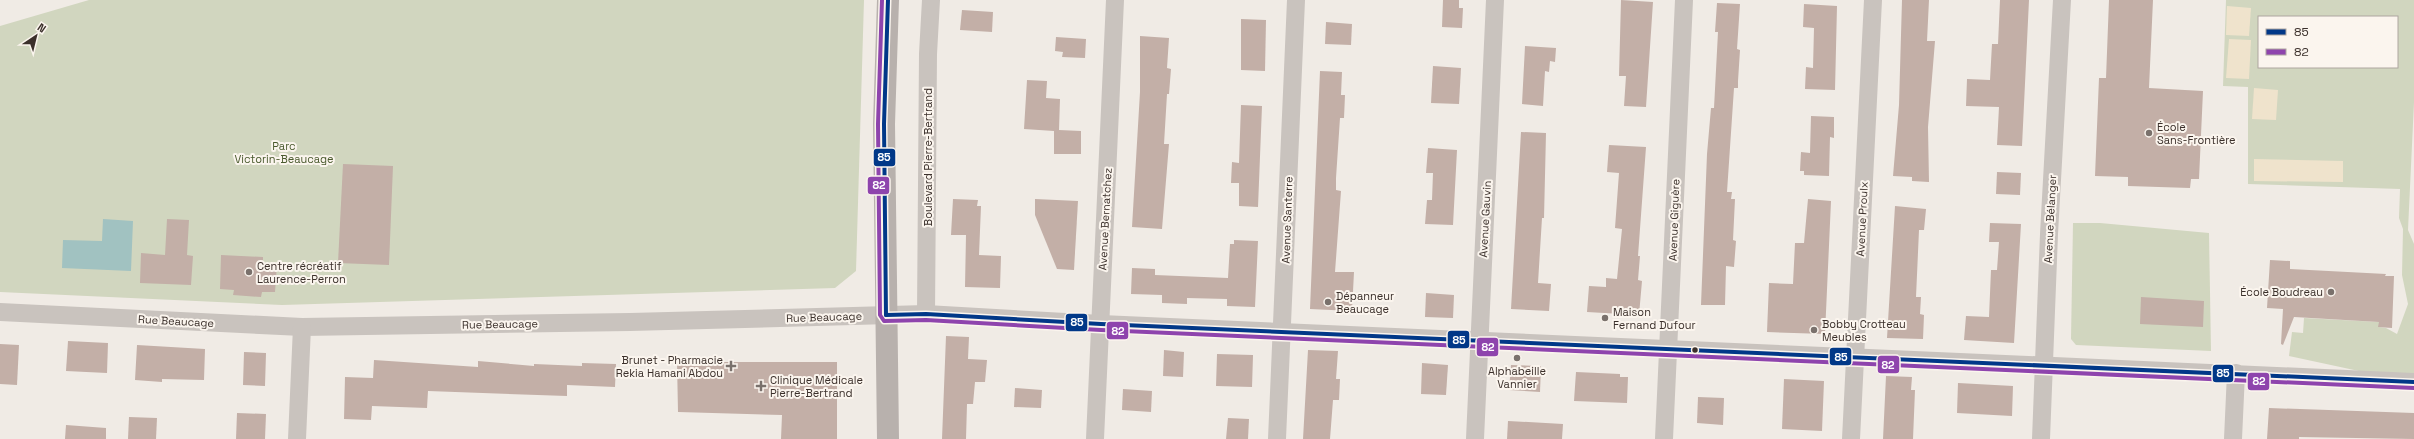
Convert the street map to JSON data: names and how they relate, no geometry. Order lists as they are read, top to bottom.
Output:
{
  "streets": {
    "street": [
      "Boulevard Pierre-Bertrand",
      "Avenue Bernatchez",
      "Avenue Gauvin",
      "Avenue Proulx",
      "Avenue Bélanger",
      "Avenue Santerre",
      "Avenue Giguère",
      "Rue Beaucage"
    ]
  },
  "crossings": [
    ["Boulevard Pierre-Bertrand", "Rue Beaucage"],
    ["Avenue Bernatchez", "Rue Beaucage"],
    ["Avenue Gauvin", "Rue Beaucage"],
    ["Avenue Proulx", "Rue Beaucage"],
    ["Avenue Bélanger", "Rue Beaucage"],
    ["Avenue Santerre", "Rue Beaucage"],
    ["Avenue Giguère", "Rue Beaucage"]
  ],
  "parks": ["Parc Victorin-Beaucage"],
  "places": {
    "other": [
      "École Sans-Frontière",
      "Centre récréatif Laurence-Perron",
      "École Boudreau",
      "Dépanneur Beaucage",
      "Maison Fernand Dufour",
      "Bobby Crotteau Meubles",
      "Alphabeille Vannier"
    ],
    "health": ["Brunet - Pharmacie Rekia Hamani Abdou", "Clinique Médicale Pierre-Bertrand"]
  },
  "lines": ["transit line 85", "transit line 82"],
  "legend": ["85", "82"],
  "north": "top right"
}
